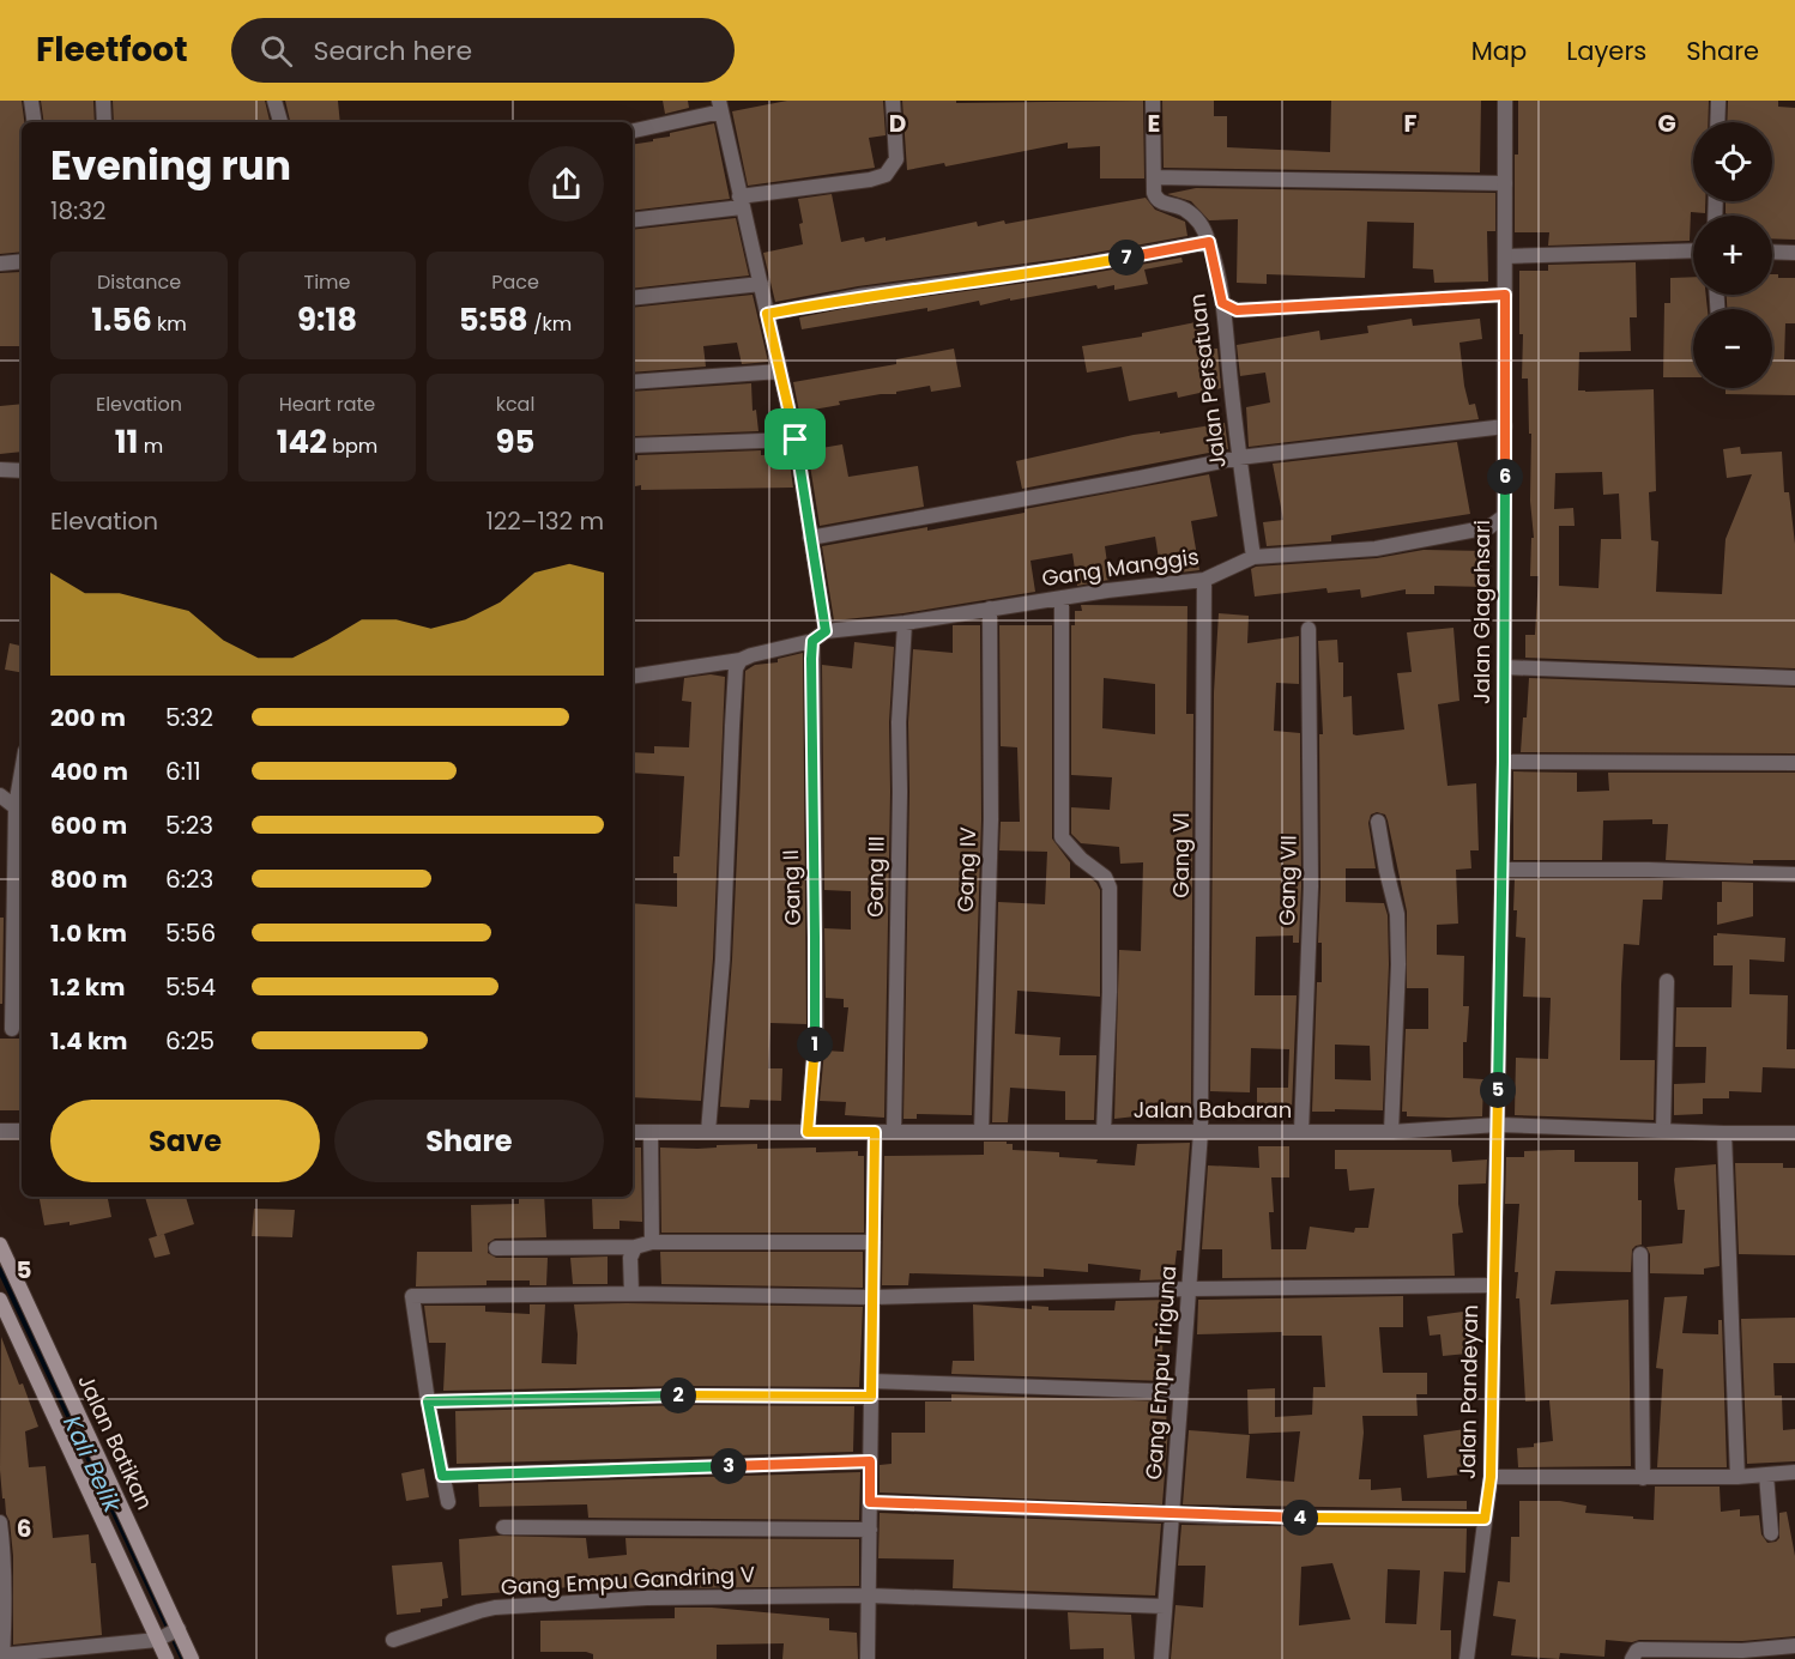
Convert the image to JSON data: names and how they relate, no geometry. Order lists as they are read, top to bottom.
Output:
{
  "streets": {
    "main road": ["Jalan Batikan"],
    "street": [
      "Jalan Persatuan",
      "Gang Manggis",
      "Jalan Glagahsari",
      "Gang VI",
      "Gang IV",
      "Gang III",
      "Gang VII",
      "Gang II",
      "Jalan Babaran",
      "Gang Empu Triguna",
      "Jalan Pandeyan",
      "Gang Empu Gandring V"
    ]
  },
  "crossings": [
    ["Jalan Persatuan", "Gang Manggis"],
    ["Gang Manggis", "Jalan Glagahsari"],
    ["Gang Manggis", "Gang VI"],
    ["Gang Manggis", "Gang IV"],
    ["Gang Manggis", "Gang III"],
    ["Gang Manggis", "Gang II"],
    ["Jalan Glagahsari", "Jalan Babaran"],
    ["Jalan Glagahsari", "Jalan Pandeyan"],
    ["Gang VI", "Jalan Babaran"],
    ["Gang VI", "Gang Empu Triguna"],
    ["Gang IV", "Jalan Babaran"],
    ["Gang III", "Jalan Babaran"],
    ["Gang VII", "Jalan Babaran"],
    ["Gang II", "Jalan Babaran"],
    ["Jalan Babaran", "Gang Empu Triguna"],
    ["Jalan Babaran", "Jalan Pandeyan"],
    ["Gang Empu Triguna", "Gang Empu Gandring V"]
  ],
  "water": ["Kali Belik"],
  "page": {
    "header": "Fleetfoot",
    "search": "Search here",
    "nav": ["Map", "Layers", "Share"],
    "map_buttons": ["+", "−"],
    "heading": ["Evening run", "18:32"],
    "pins": [
      "7",
      "6",
      "1",
      "5",
      "2",
      "3",
      "4"
    ],
    "stats": [
      ["Distance", "1.56 km"],
      ["Time", "9:18"],
      ["Pace", "5:58 /km"],
      ["Elevation", "11 m"],
      ["Heart rate", "142 bpm"],
      ["kcal", "95"]
    ],
    "chart": ["Elevation", "122–132 m"],
    "list": [
      {
        "name": "200 m",
        "note": "5:32"
      },
      {
        "name": "400 m",
        "note": "6:11"
      },
      {
        "name": "600 m",
        "note": "5:23"
      },
      {
        "name": "800 m",
        "note": "6:23"
      },
      {
        "name": "1.0 km",
        "note": "5:56"
      },
      {
        "name": "1.2 km",
        "note": "5:54"
      },
      {
        "name": "1.4 km",
        "note": "6:25"
      }
    ],
    "buttons": ["Save", "Share"]
  },
  "grid": {
    "columns": [
      "D",
      "E",
      "F",
      "G"
    ],
    "rows": ["5", "6"]
  }
}
